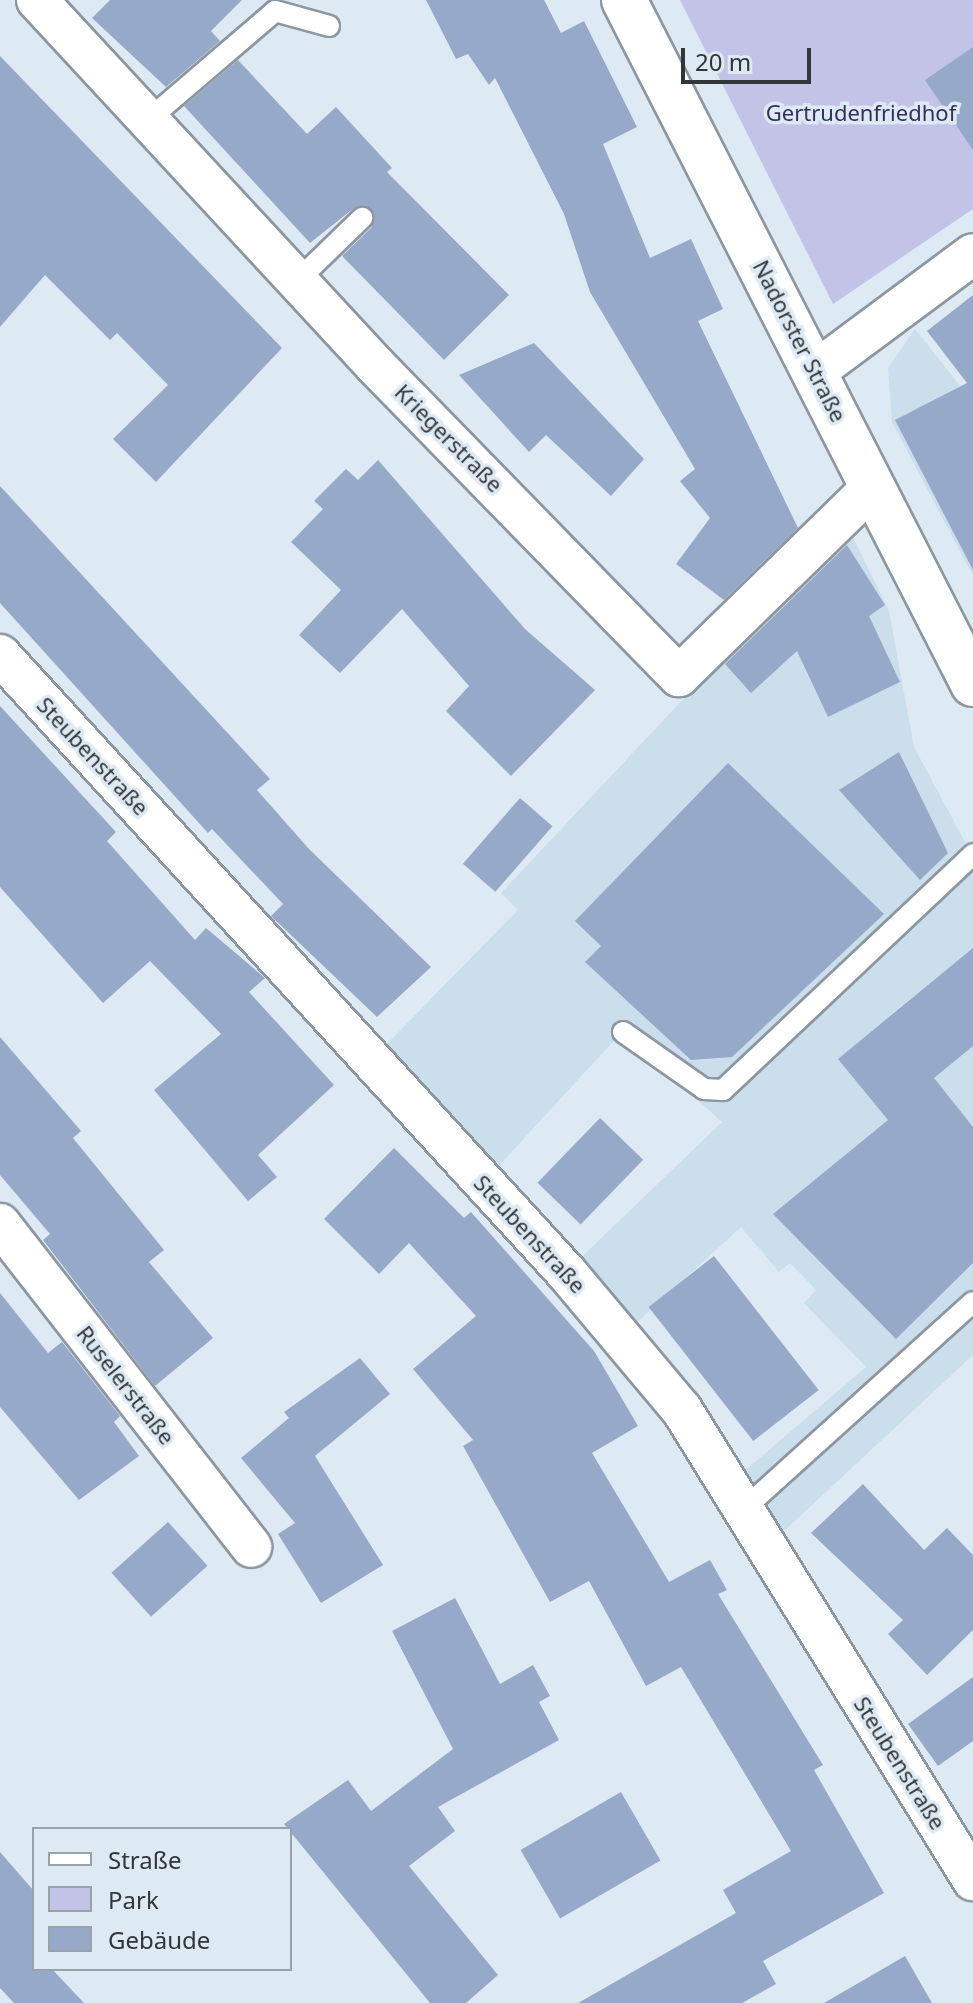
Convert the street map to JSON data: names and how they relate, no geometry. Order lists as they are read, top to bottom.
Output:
{
  "streets": {
    "street": [
      "Nadorster Straße",
      "Kriegerstraße",
      "Steubenstraße",
      "Ruselerstraße"
    ]
  },
  "crossings": [
    ["Nadorster Straße", "Kriegerstraße"]
  ],
  "parks": ["Gertrudenfriedhof"],
  "legend": ["Straße", "Park", "Gebäude"],
  "scale_bar": "20 m"
}
